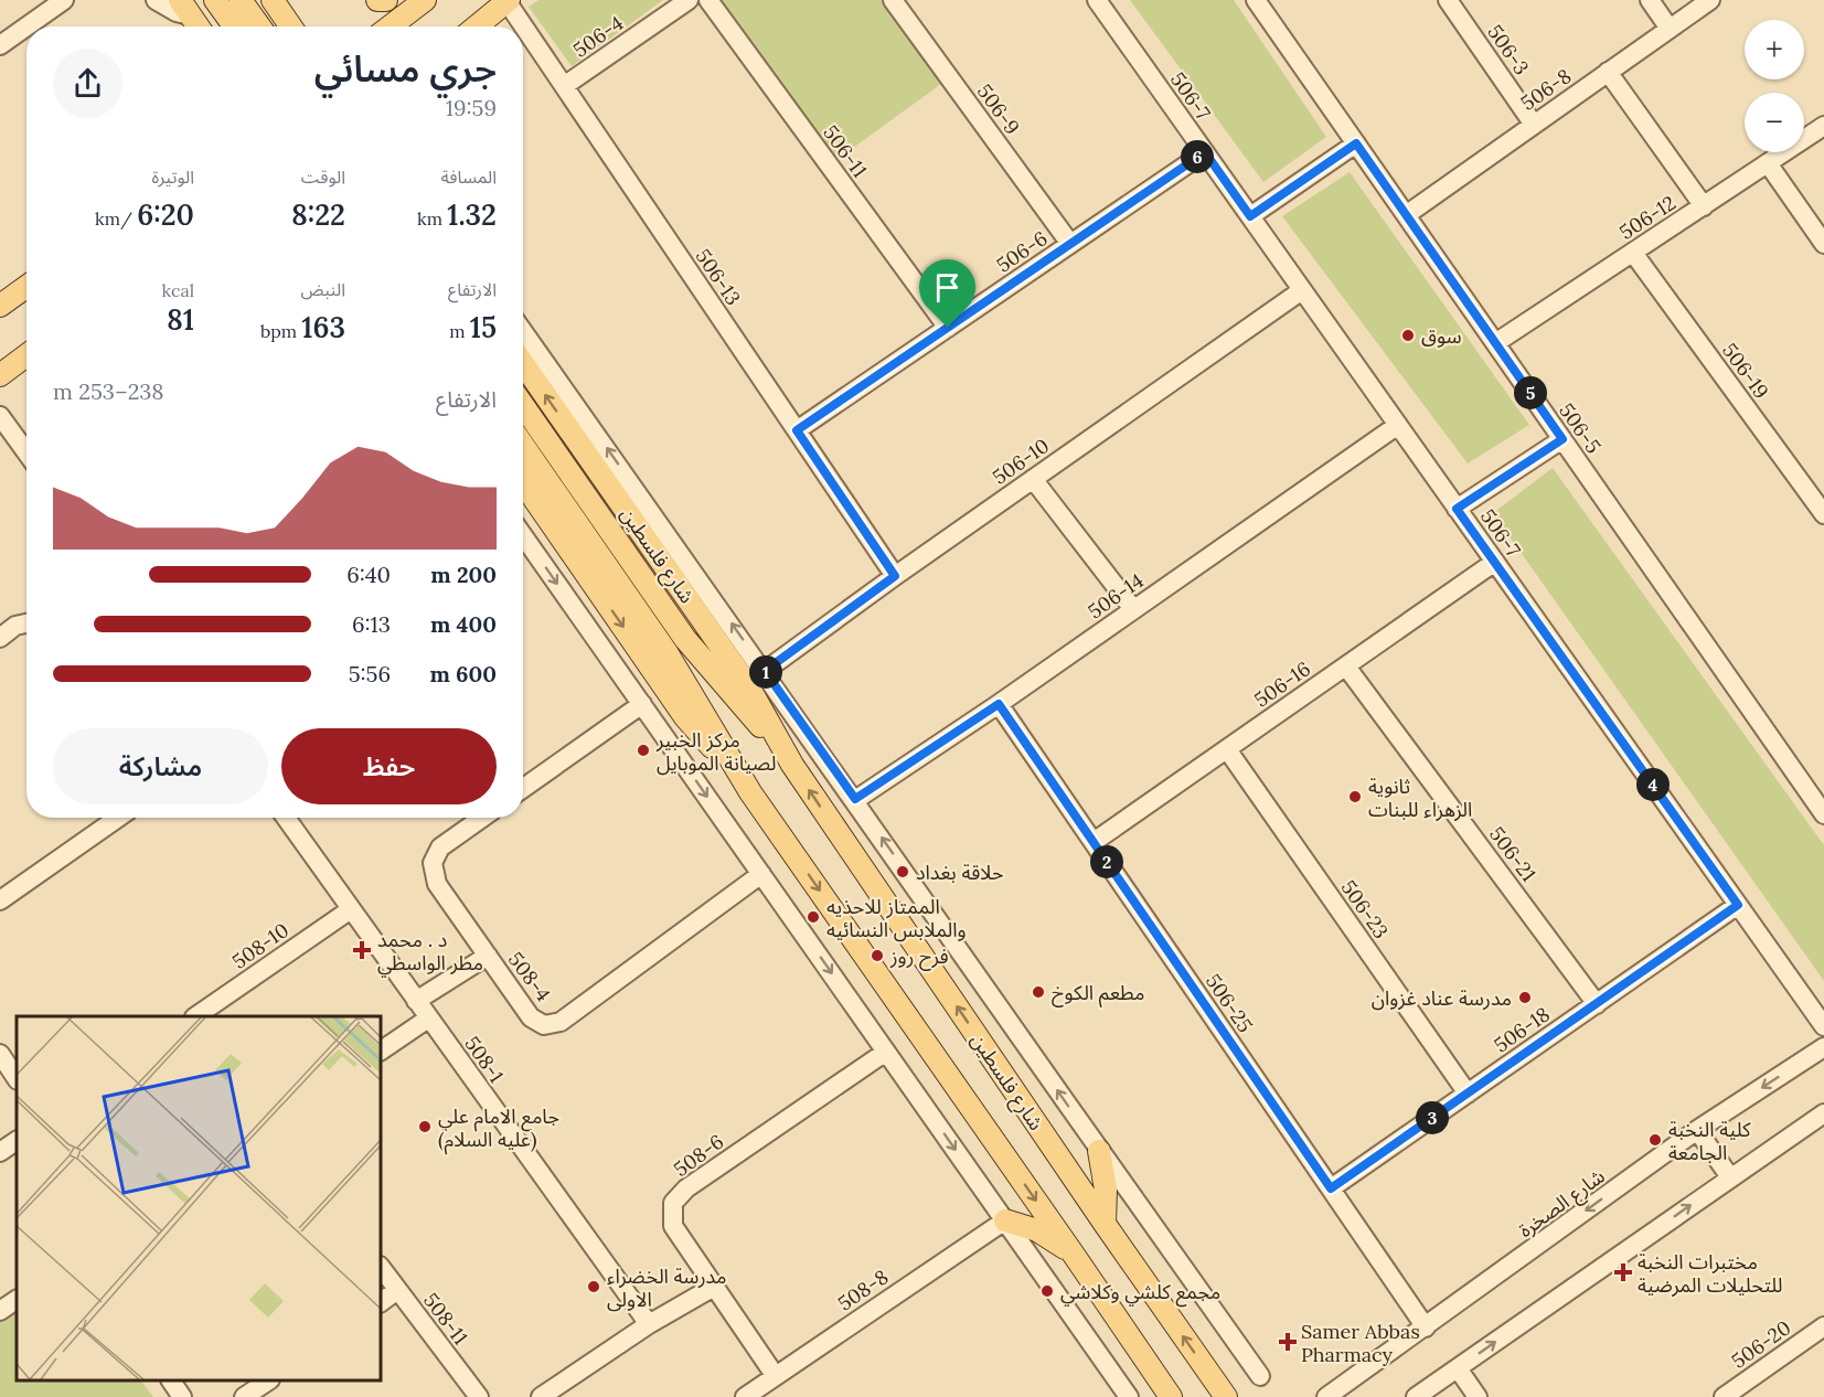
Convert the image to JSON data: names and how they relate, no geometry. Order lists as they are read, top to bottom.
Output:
{
  "streets": {
    "main road": ["شارع فلسطين"],
    "street": [
      "506-4",
      "506-3",
      "506-8",
      "506-7",
      "506-9",
      "506-11",
      "506-12",
      "506-6",
      "506-13",
      "506-19",
      "506-5",
      "506-10",
      "506-14",
      "506-16",
      "506-21",
      "506-23",
      "508-10",
      "508-4",
      "506-25",
      "506-18",
      "508-1",
      "508-6",
      "شارع الصخرة",
      "508-8",
      "508-11",
      "506-20"
    ]
  },
  "crossings": [
    ["506-4", "506-13"],
    ["506-3", "506-8"],
    ["506-8", "506-5"],
    ["506-7", "506-6"],
    ["506-7", "506-10"],
    ["506-7", "506-14"],
    ["506-7", "506-16"],
    ["506-7", "506-18"],
    ["506-9", "506-6"],
    ["506-11", "506-6"],
    ["506-12", "506-19"],
    ["506-12", "506-5"],
    ["506-6", "506-13"],
    ["506-13", "506-10"],
    ["506-14", "506-25"],
    ["506-16", "506-21"],
    ["506-16", "506-23"],
    ["506-16", "506-25"],
    ["506-21", "506-18"],
    ["506-23", "506-18"],
    ["508-10", "508-1"],
    ["506-25", "506-18"],
    ["506-25", "شارع الصخرة"],
    ["508-6", "508-8"]
  ],
  "places": {
    "other": [
      "سوق",
      "مركز الخبير لصيانة الموبايل",
      "ثانوية الزهراء للبنات",
      "حلاقة بغداد",
      "الممتاز للاحذيه والملابس النسائيه",
      "فرح روز",
      "مطعم الكوخ",
      "مدرسة عناد غزوان",
      "جامع الامام علي (عليه السلام)",
      "كلية النخبة الجامعة",
      "مدرسة الخضراء الاولى",
      "مجمع كلشي وكلاشي"
    ],
    "health": ["د . محمد مطر الواسطي", "مختبرات النخبة للتحليلات المرضية", "Samer Abbas Pharmacy"]
  },
  "page": {
    "map_buttons": ["+", "−"],
    "heading": ["جري مسائي", "19:59"],
    "stats": [
      ["المسافة", "1.32 km"],
      ["الوقت", "8:22"],
      ["الوتيرة", "6:20 /km"],
      ["الارتفاع", "15 m"],
      ["النبض", "163 bpm"],
      ["kcal", "81"]
    ],
    "pins": [
      "6",
      "5",
      "1",
      "4",
      "2",
      "3"
    ],
    "chart": ["الارتفاع", "238–253 m"],
    "list": [
      {
        "name": "200 m",
        "note": "6:40"
      },
      {
        "name": "400 m",
        "note": "6:13"
      },
      {
        "name": "600 m",
        "note": "5:56"
      }
    ],
    "buttons": ["حفظ", "مشاركة"]
  }
}
